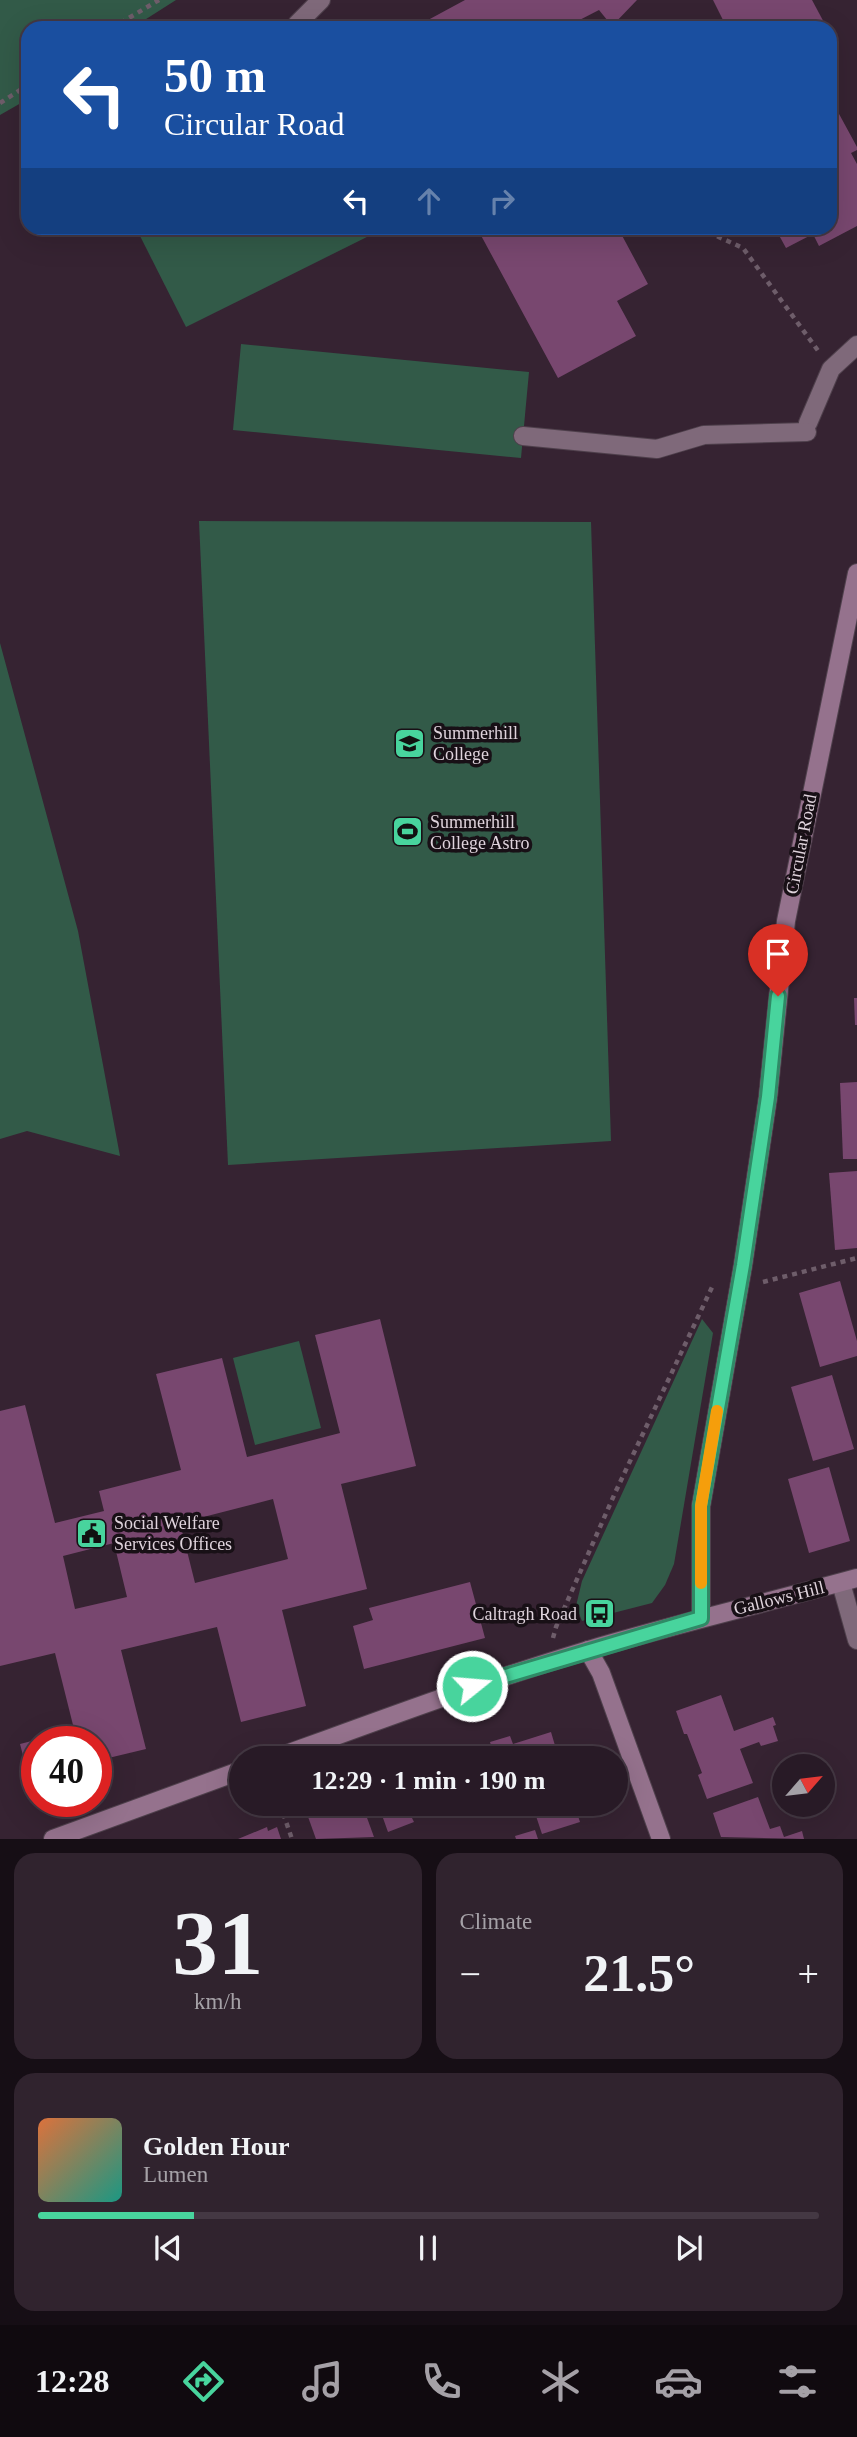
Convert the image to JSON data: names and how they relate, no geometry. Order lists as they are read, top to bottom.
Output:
{
  "streets": {
    "street": ["Circular Road", "Gallows Hill"]
  },
  "crossings": [
    ["Circular Road", "Gallows Hill"]
  ],
  "places": {
    "school or university": ["Summerhill College"],
    "sports": ["Summerhill College Astro"],
    "public building": ["Social Welfare Services Offices"],
    "bus stop": ["Caltragh Road"]
  },
  "north": "top right",
  "page": {
    "turn": ["50 m", "Circular Road"],
    "limit": "40",
    "trip": "12:29 · 1 min · 190 m",
    "tile": [
      ["31", "km/h"],
      "Climate"
    ],
    "heat": ["−", "21.5°", "+"],
    "song": ["Golden Hour", "Lumen"],
    "tabs": "12:28"
  }
}
